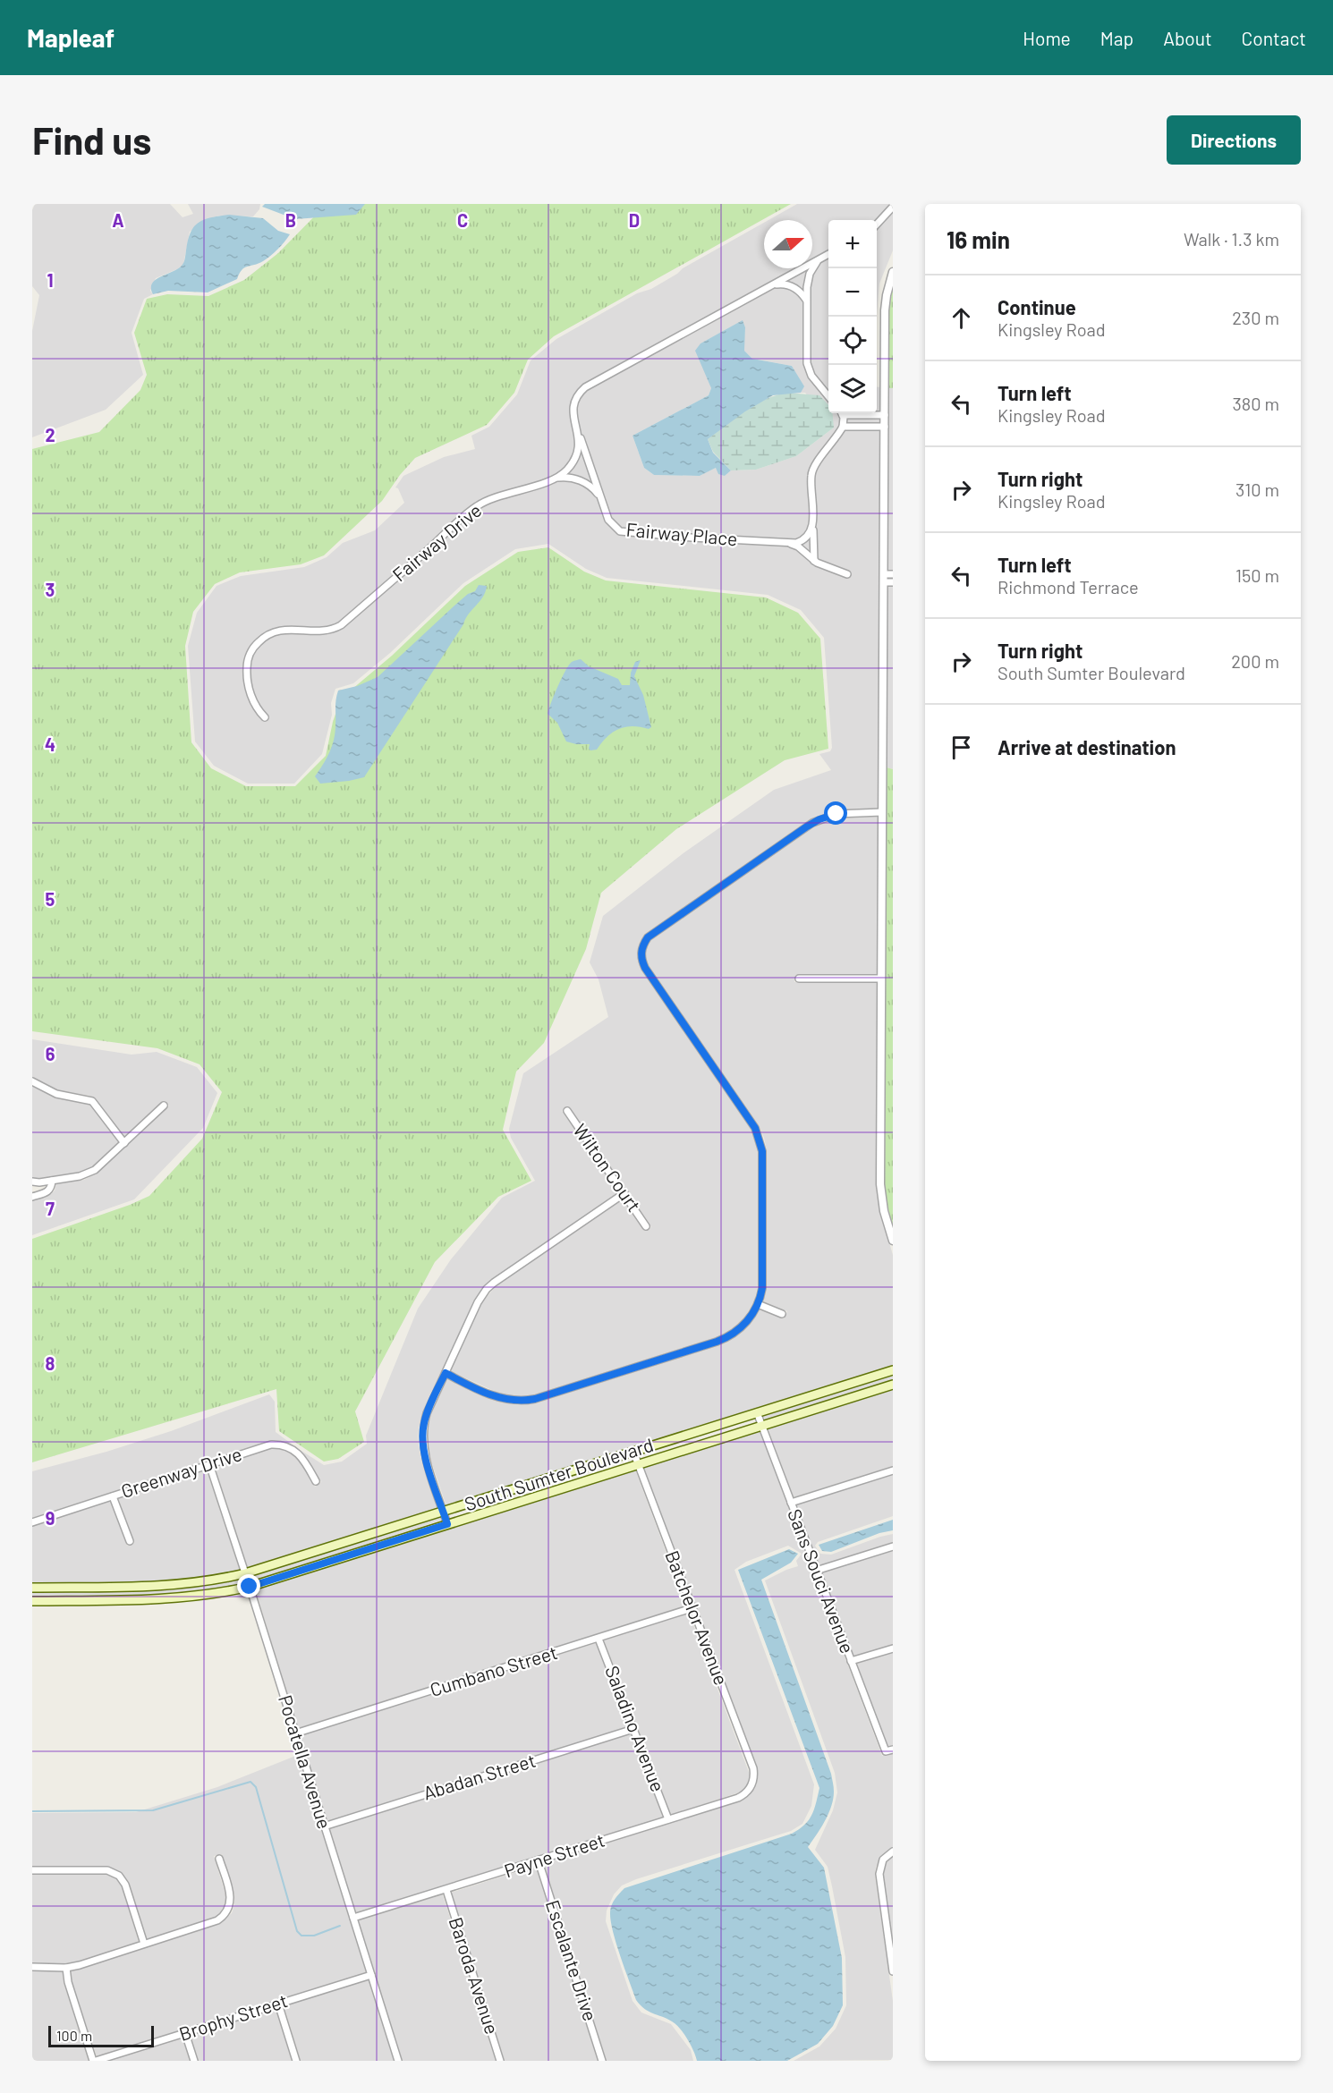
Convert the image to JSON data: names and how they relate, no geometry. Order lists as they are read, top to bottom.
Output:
{
  "streets": {
    "main road": ["South Sumter Boulevard"],
    "street": [
      "Fairway Place",
      "Fairway Drive",
      "Wilton Court",
      "Greenway Drive",
      "Sans Souci Avenue",
      "Batchelor Avenue",
      "Cumbano Street",
      "Saladino Avenue",
      "Pocatella Avenue",
      "Abadan Street",
      "Payne Street",
      "Escalante Drive",
      "Baroda Avenue",
      "Brophy Street"
    ]
  },
  "crossings": [
    ["Fairway Place", "Fairway Drive"],
    ["Greenway Drive", "Pocatella Avenue"],
    ["South Sumter Boulevard", "Sans Souci Avenue"],
    ["South Sumter Boulevard", "Batchelor Avenue"],
    ["South Sumter Boulevard", "Pocatella Avenue"],
    ["Batchelor Avenue", "Cumbano Street"],
    ["Batchelor Avenue", "Payne Street"],
    ["Cumbano Street", "Saladino Avenue"],
    ["Cumbano Street", "Pocatella Avenue"],
    ["Saladino Avenue", "Abadan Street"],
    ["Saladino Avenue", "Payne Street"],
    ["Pocatella Avenue", "Abadan Street"],
    ["Pocatella Avenue", "Payne Street"],
    ["Pocatella Avenue", "Brophy Street"],
    ["Payne Street", "Escalante Drive"],
    ["Payne Street", "Baroda Avenue"]
  ],
  "scale_bar": "100 m",
  "north": "right",
  "page": {
    "header": "Mapleaf",
    "nav": [
      "Home",
      "Map",
      "About",
      "Contact"
    ],
    "buttons": "Directions",
    "title": "Find us",
    "heading": ["16 min", "Walk · 1.3 km"],
    "map_buttons": ["+", "−"],
    "list": [
      ["Continue", "Kingsley Road", "230 m"],
      ["Turn left", "Kingsley Road", "380 m"],
      ["Turn right", "Kingsley Road", "310 m"],
      ["Turn left", "Richmond Terrace", "150 m"],
      ["Turn right", "South Sumter Boulevard", "200 m"],
      "Arrive at destination"
    ],
    "scale": "100 m"
  },
  "grid": {
    "columns": [
      "A",
      "B",
      "C",
      "D"
    ],
    "rows": [
      "1",
      "2",
      "3",
      "4",
      "5",
      "6",
      "7",
      "8",
      "9"
    ]
  }
}
